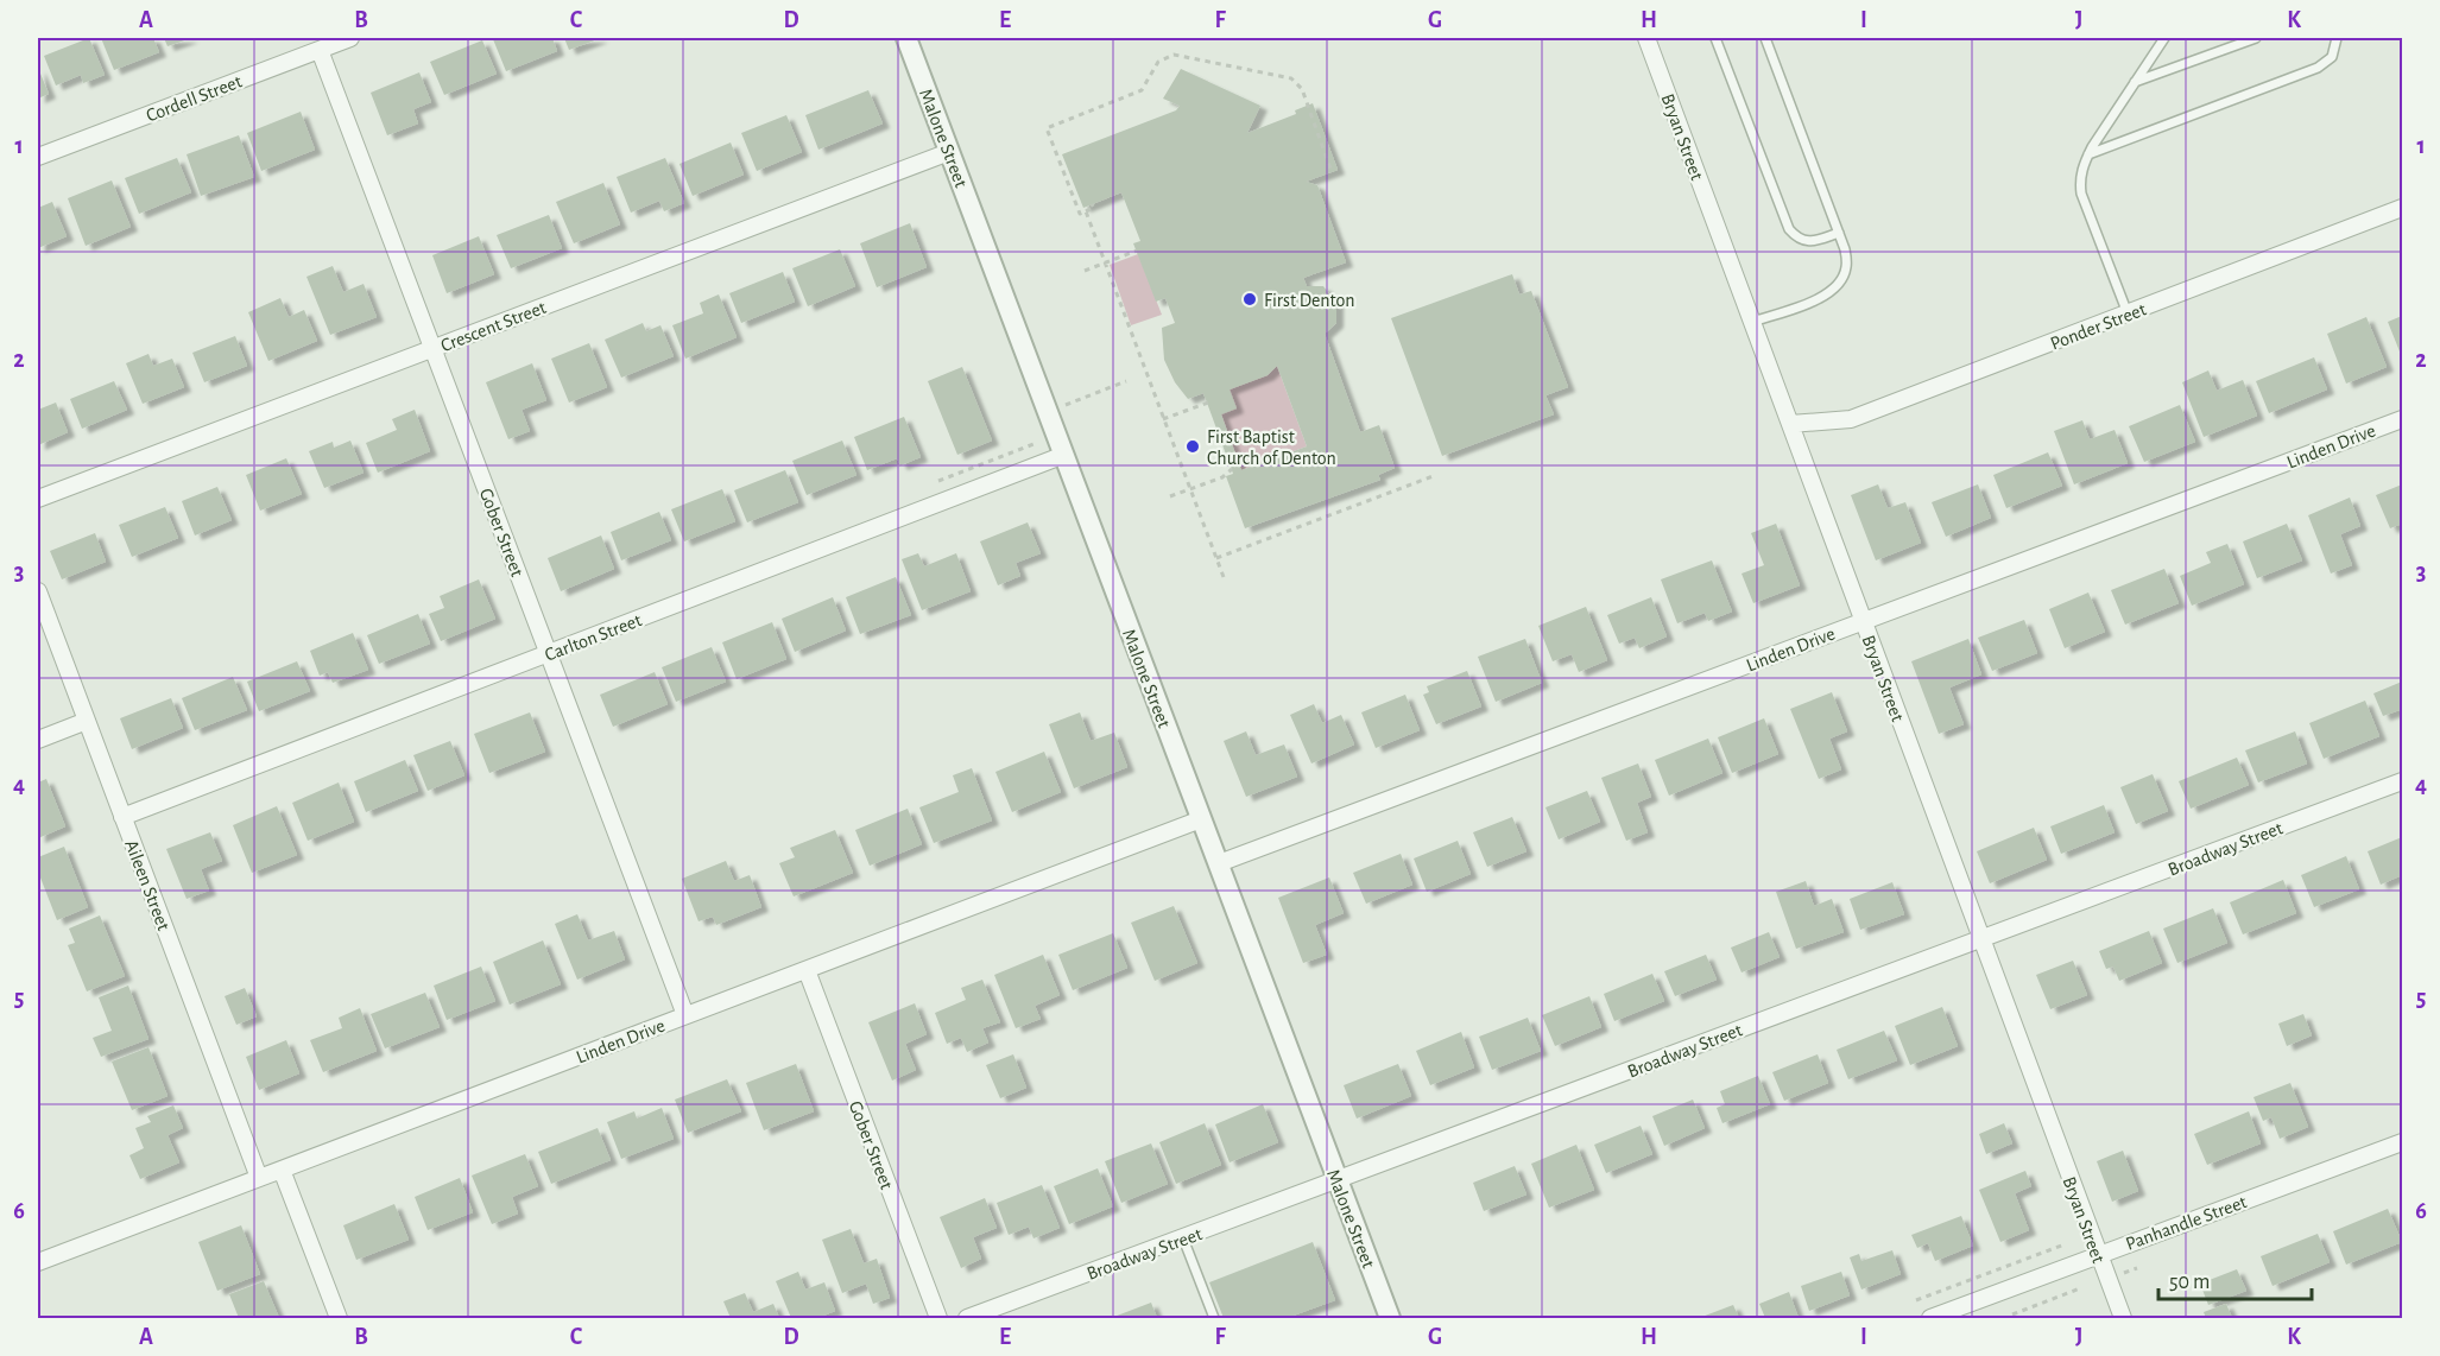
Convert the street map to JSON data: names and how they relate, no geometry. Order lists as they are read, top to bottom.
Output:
{
  "streets": {
    "street": [
      "Cordell Street",
      "Bryan Street",
      "Malone Street",
      "Crescent Street",
      "Ponder Street",
      "Linden Drive",
      "Gober Street",
      "Carlton Street",
      "Broadway Street",
      "Aileen Street",
      "Panhandle Street"
    ]
  },
  "crossings": [
    ["Cordell Street", "Gober Street"],
    ["Bryan Street", "Ponder Street"],
    ["Bryan Street", "Linden Drive"],
    ["Bryan Street", "Broadway Street"],
    ["Bryan Street", "Panhandle Street"],
    ["Malone Street", "Crescent Street"],
    ["Malone Street", "Linden Drive"],
    ["Malone Street", "Carlton Street"],
    ["Malone Street", "Broadway Street"],
    ["Crescent Street", "Gober Street"],
    ["Linden Drive", "Gober Street"],
    ["Linden Drive", "Aileen Street"],
    ["Gober Street", "Carlton Street"],
    ["Carlton Street", "Aileen Street"]
  ],
  "places": ["First Denton", "First Baptist Church of Denton"],
  "scale_bar": "50 m",
  "grid": {
    "columns": [
      "A",
      "B",
      "C",
      "D",
      "E",
      "F",
      "G",
      "H",
      "I",
      "J",
      "K"
    ],
    "rows": [
      "1",
      "2",
      "3",
      "4",
      "5",
      "6"
    ]
  }
}
